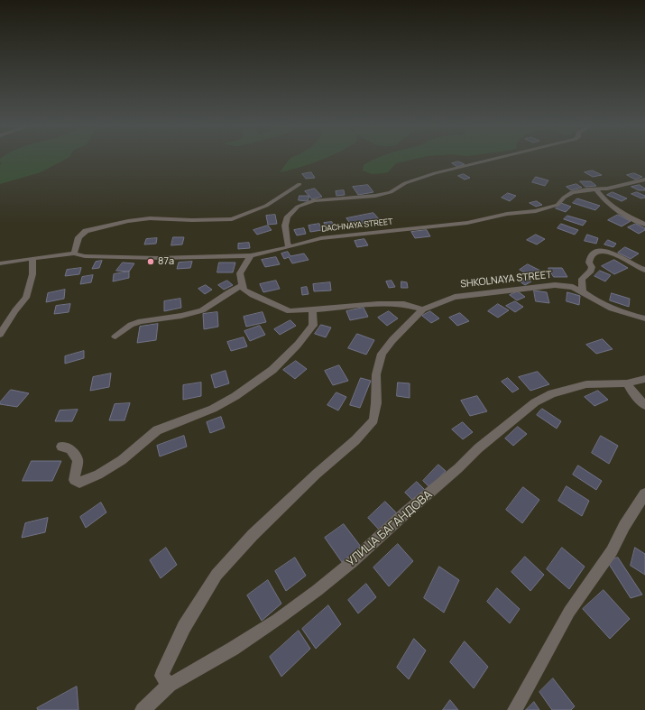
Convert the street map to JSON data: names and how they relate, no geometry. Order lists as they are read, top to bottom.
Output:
{
  "streets": {
    "street": ["DACHNAYA STREET", "SHKOLNAYA STREET", "УЛИЦА БАГАНДОВА"]
  },
  "places": ["87а"]
}
